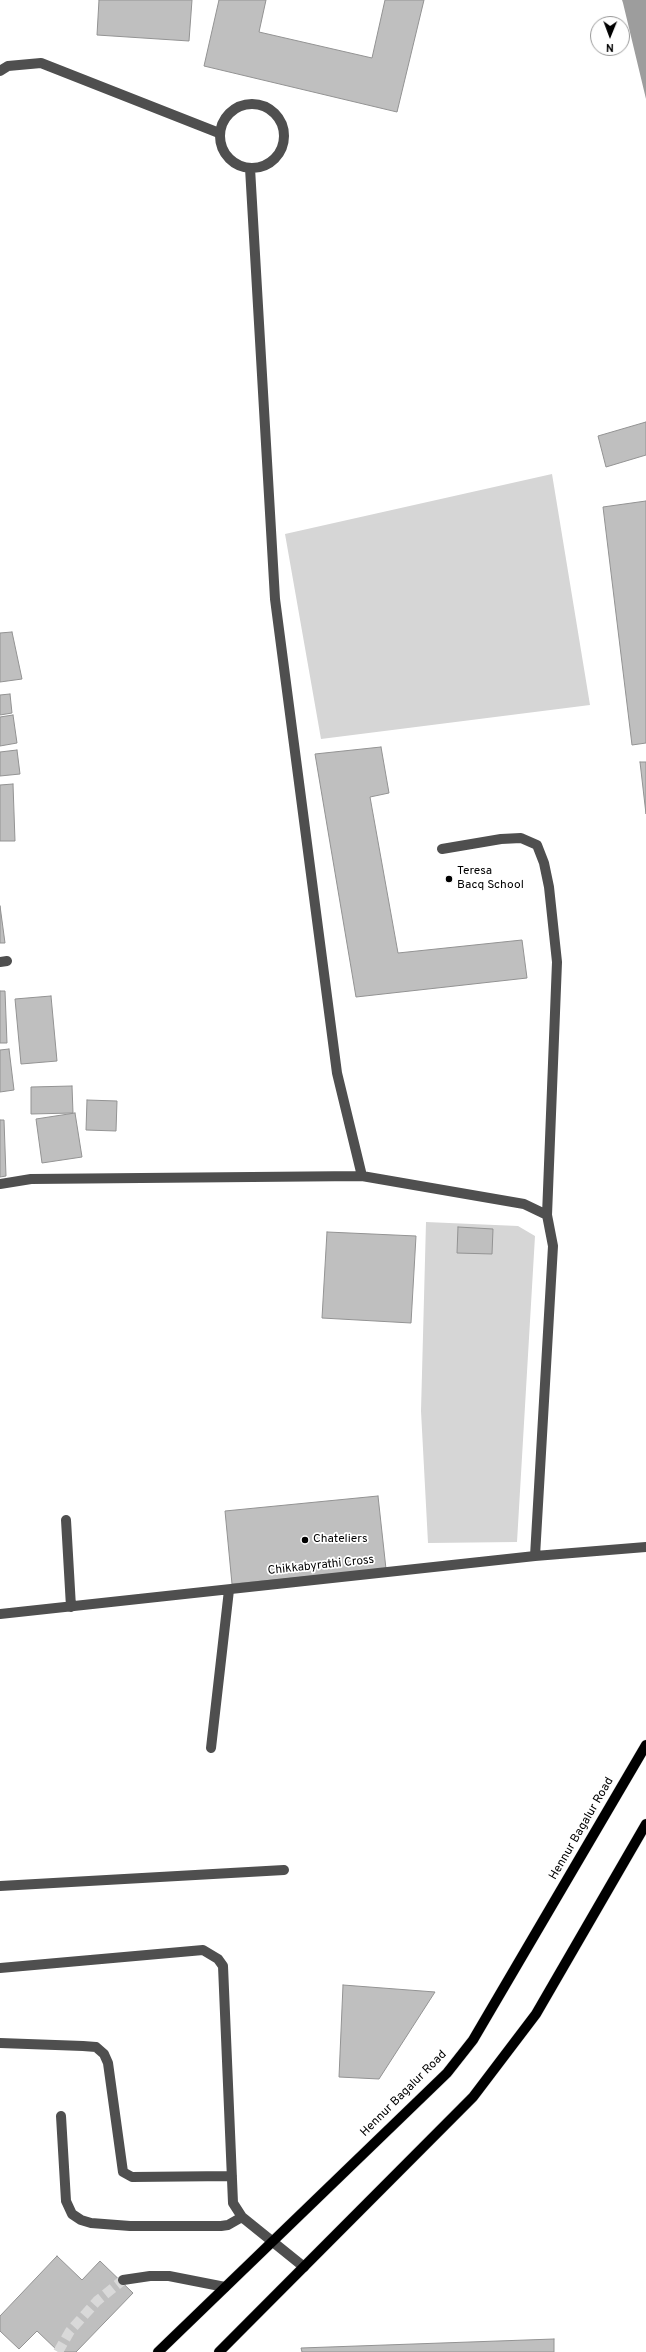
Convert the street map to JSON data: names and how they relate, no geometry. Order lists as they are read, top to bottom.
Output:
{
  "streets": {
    "main road": ["Hennur Bagalur Road"],
    "street": ["Chikkabyrathi Cross"]
  },
  "places": ["Teresa Bacq School", "Chateliers"],
  "north": "bottom"
}
